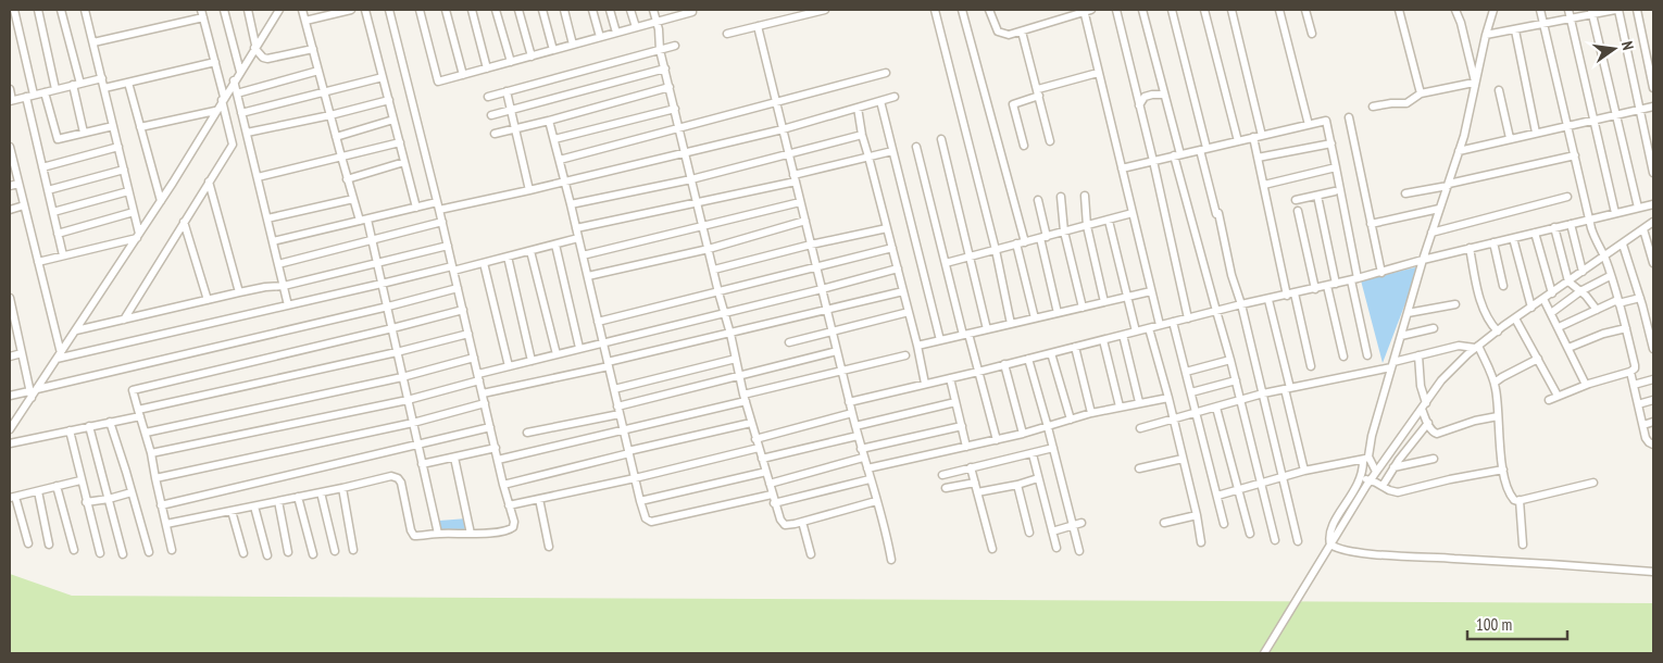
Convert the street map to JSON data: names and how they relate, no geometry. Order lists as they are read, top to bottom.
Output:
{
  "scale_bar": "100 m",
  "north": "right"
}
